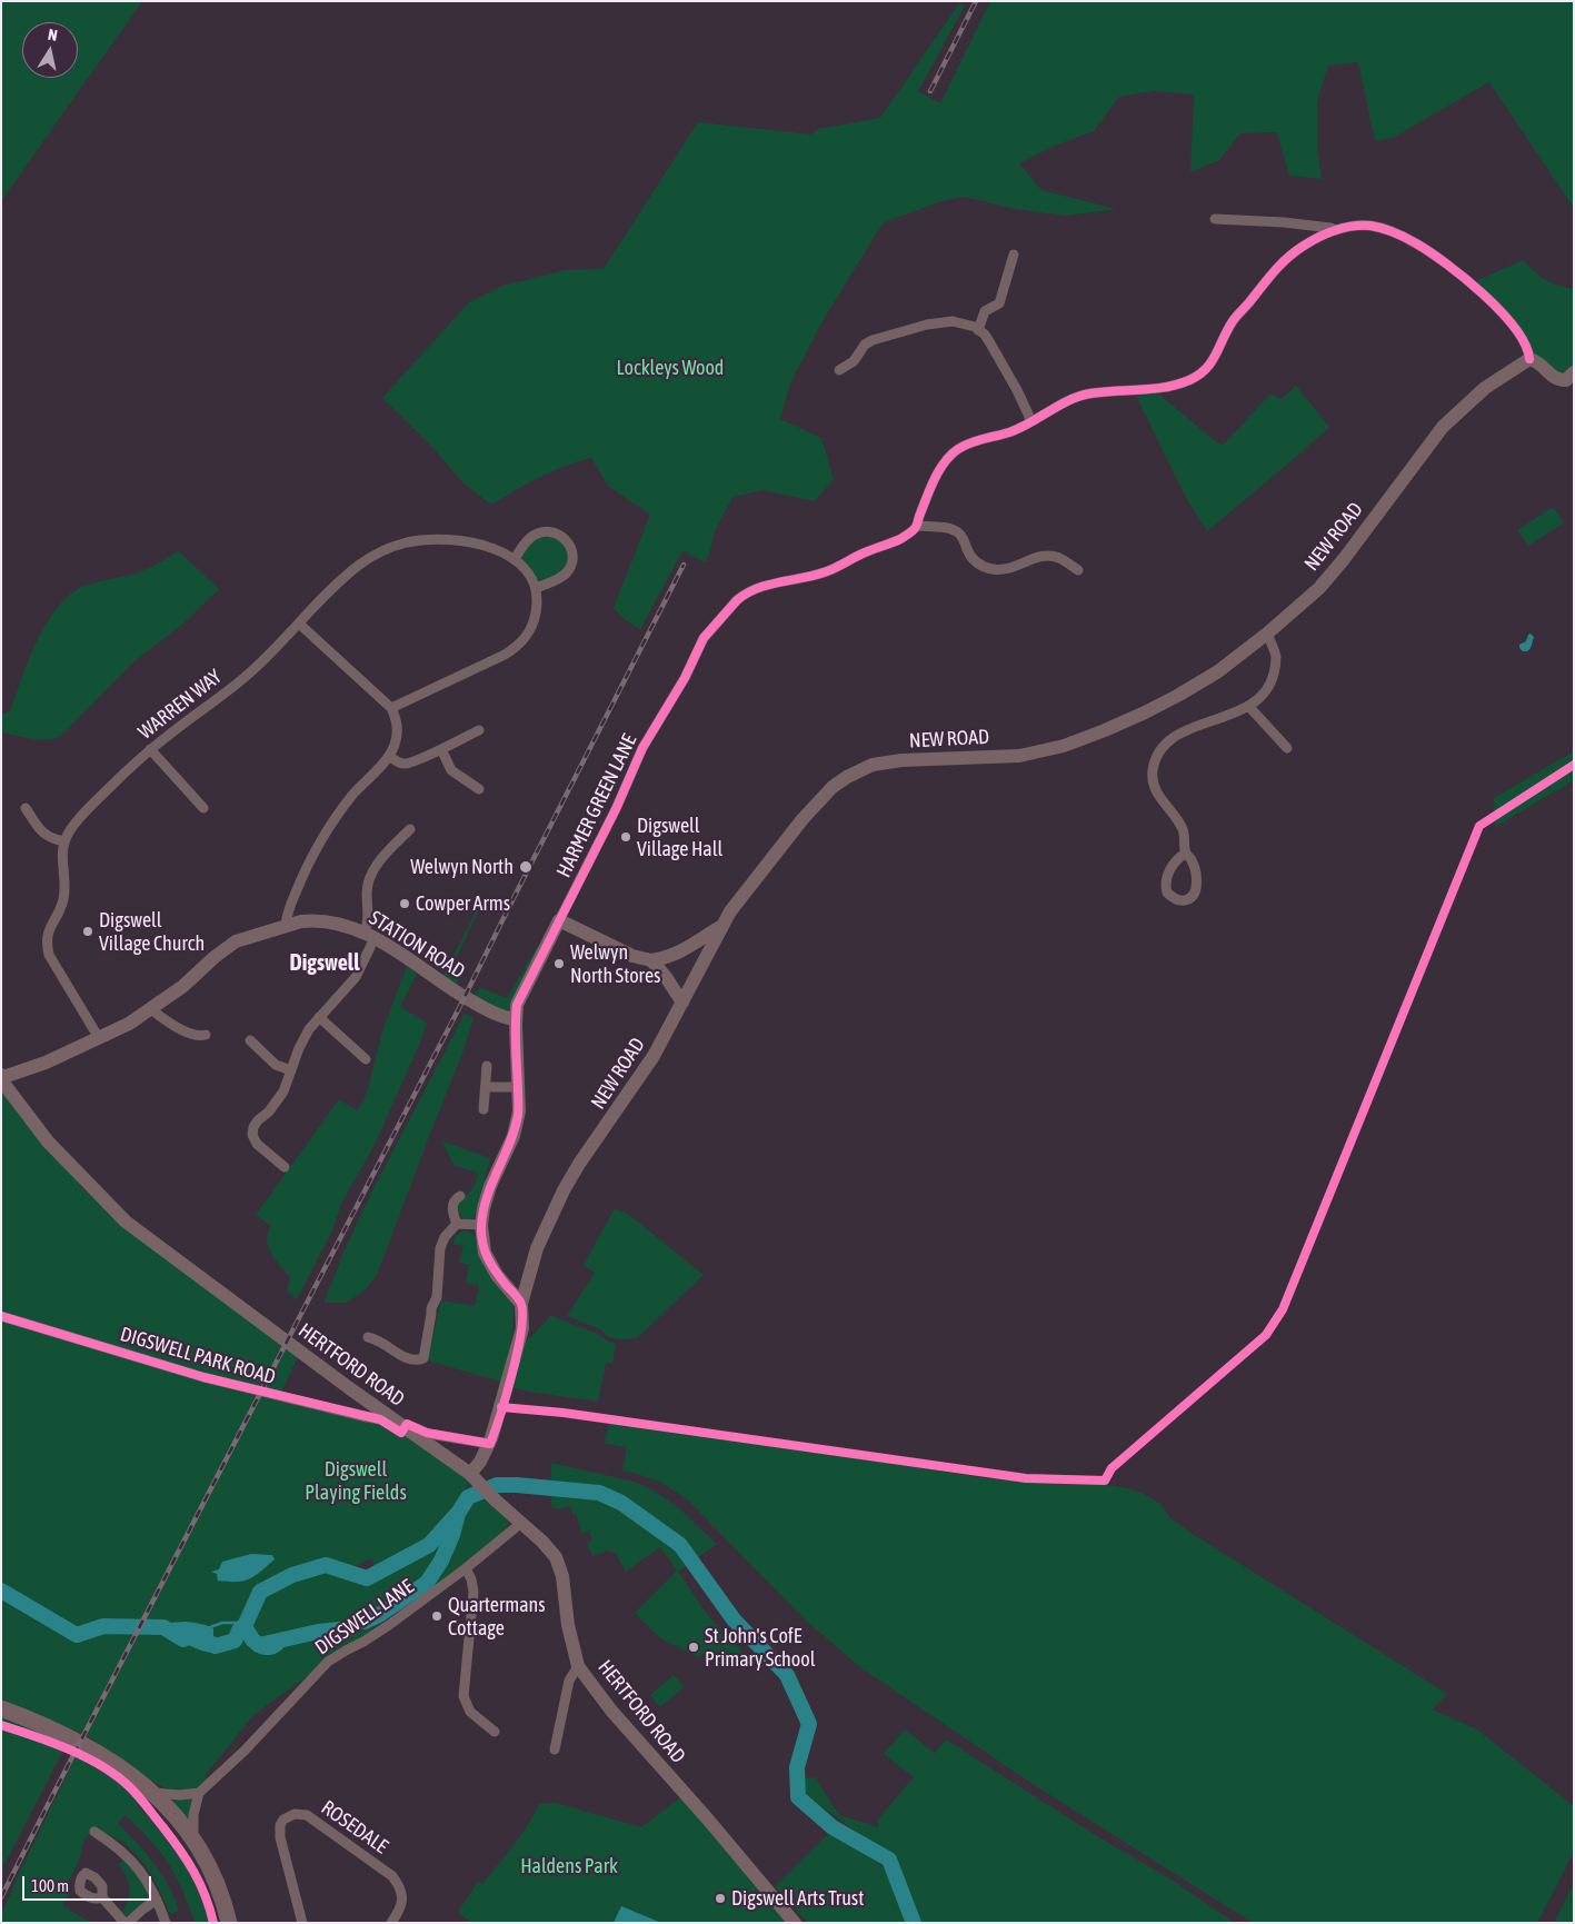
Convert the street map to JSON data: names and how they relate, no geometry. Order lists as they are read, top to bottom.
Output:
{
  "streets": {
    "street": [
      "NEW ROAD",
      "WARREN WAY",
      "HARMER GREEN LANE",
      "STATION ROAD",
      "DIGSWELL PARK ROAD",
      "HERTFORD ROAD",
      "DIGSWELL LANE",
      "ROSEDALE"
    ]
  },
  "crossings": [
    ["NEW ROAD", "HARMER GREEN LANE"],
    ["WARREN WAY", "STATION ROAD"],
    ["HARMER GREEN LANE", "STATION ROAD"],
    ["STATION ROAD", "HERTFORD ROAD"],
    ["DIGSWELL PARK ROAD", "HERTFORD ROAD"]
  ],
  "districts": ["Digswell"],
  "parks": ["Lockleys Wood", "Digswell Playing Fields", "Haldens Park"],
  "places": [
    "Digswell Village Hall",
    "Welwyn North",
    "Cowper Arms",
    "Digswell Village Church",
    "Welwyn North Stores",
    "Quartermans Cottage",
    "St John's CofE Primary School",
    "Digswell Arts Trust"
  ],
  "scale_bar": "100 m",
  "north": "top"
}
